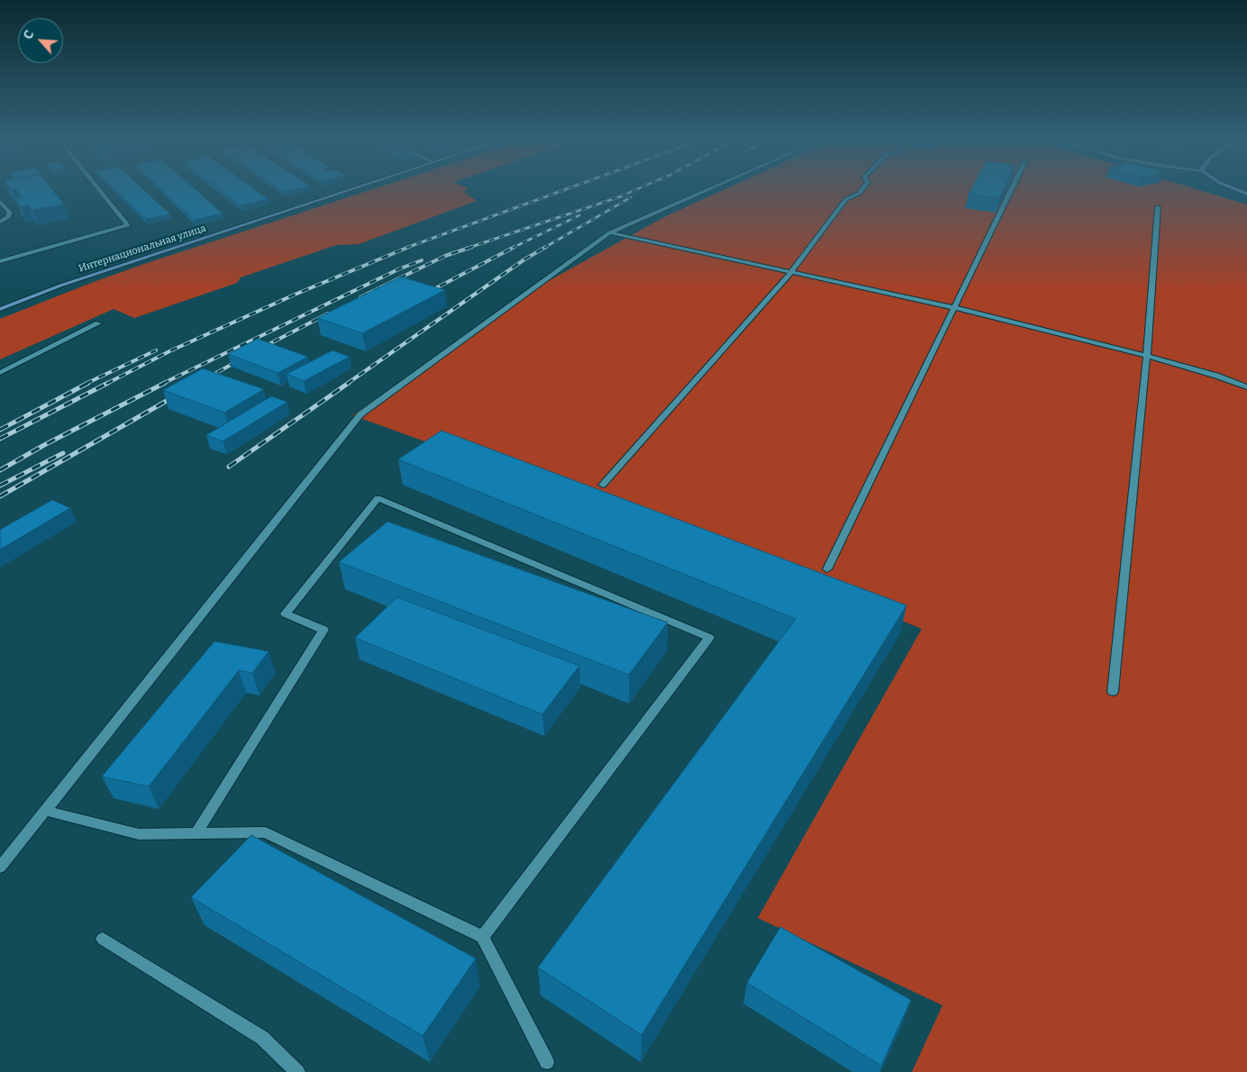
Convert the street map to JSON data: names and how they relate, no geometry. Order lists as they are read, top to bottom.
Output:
{
  "streets": {
    "main road": ["Интернациональная улица"]
  },
  "north": "top left"
}
